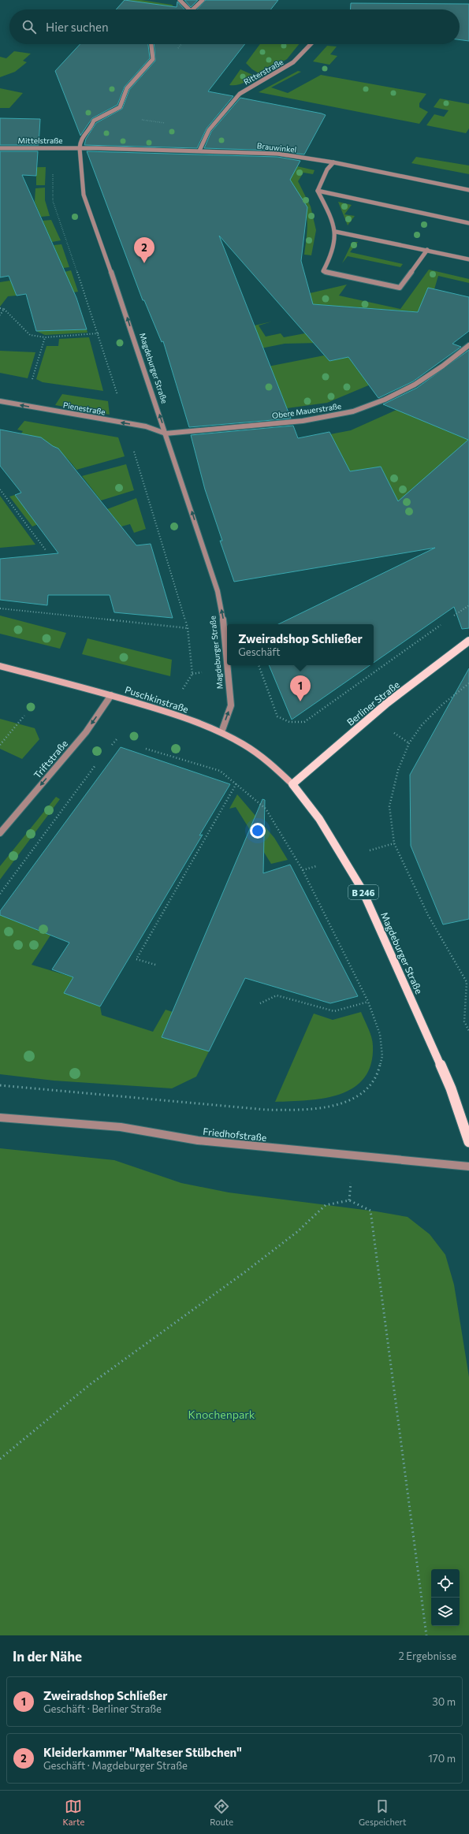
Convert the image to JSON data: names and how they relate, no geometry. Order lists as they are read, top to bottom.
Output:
{
  "streets": {
    "main road": [
      "Magdeburger Straße",
      "Puschkinstraße",
      "Berliner Straße",
      "B 246"
    ],
    "street": [
      "Ritterstraße",
      "Mittelstraße",
      "Brauwinkel",
      "Pienestraße",
      "Obere Mauerstraße",
      "Triftstraße",
      "Friedhofstraße"
    ]
  },
  "crossings": [
    ["Ritterstraße", "Brauwinkel"],
    ["Mittelstraße", "Brauwinkel"],
    ["Mittelstraße", "Magdeburger Straße"],
    ["Brauwinkel", "Magdeburger Straße"],
    ["Magdeburger Straße", "Pienestraße"],
    ["Magdeburger Straße", "Obere Mauerstraße"],
    ["Magdeburger Straße", "Puschkinstraße"],
    ["Magdeburger Straße", "Berliner Straße"],
    ["Pienestraße", "Obere Mauerstraße"],
    ["Puschkinstraße", "Berliner Straße"],
    ["Puschkinstraße", "Triftstraße"]
  ],
  "one_way": ["Magdeburger Straße", "Pienestraße", "Triftstraße"],
  "parks": ["Knochenpark"],
  "page": {
    "search": "Hier suchen",
    "pins": ["2", "1"],
    "popup": ["Zweiradshop Schließer", "Geschäft"],
    "heading": ["In der Nähe", "2 Ergebnisse"],
    "list": [
      {
        "mark": "1",
        "name": "Zweiradshop Schließer",
        "note": "Geschäft · Berliner Straße",
        "value": "30 m"
      },
      {
        "mark": "2",
        "name": "Kleiderkammer \"Malteser Stübchen\"",
        "note": "Geschäft · Magdeburger Straße",
        "value": "170 m"
      }
    ],
    "nav": ["Karte", "Route", "Gespeichert"]
  }
}
